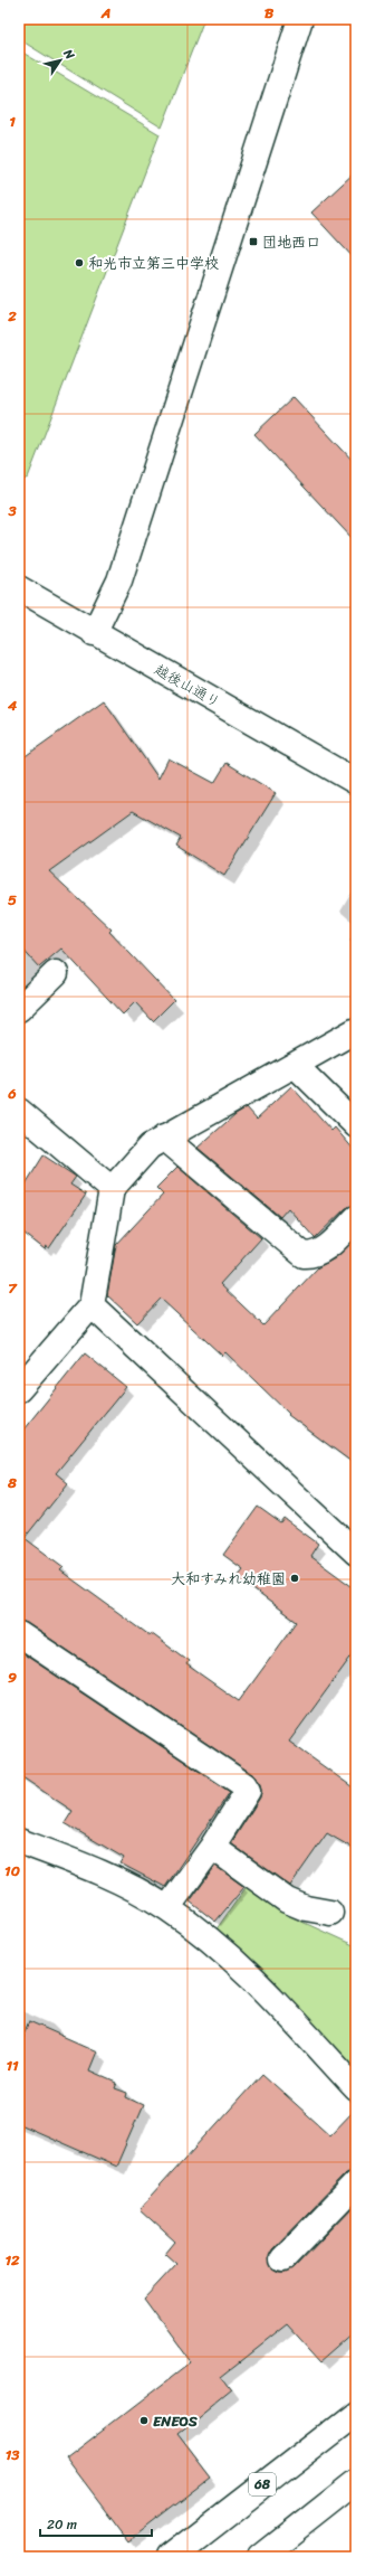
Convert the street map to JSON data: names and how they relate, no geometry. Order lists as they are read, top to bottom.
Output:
{
  "streets": {
    "street": ["越後山通り", "68"]
  },
  "places": {
    "transit": ["団地西口"],
    "other": ["和光市立第三中学校", "大和すみれ幼稚園", "ENEOS"]
  },
  "scale_bar": "20 m",
  "north": "top right",
  "grid": {
    "columns": ["A", "B"],
    "rows": [
      "1",
      "2",
      "3",
      "4",
      "5",
      "6",
      "7",
      "8",
      "9",
      "10",
      "11",
      "12",
      "13"
    ]
  }
}
